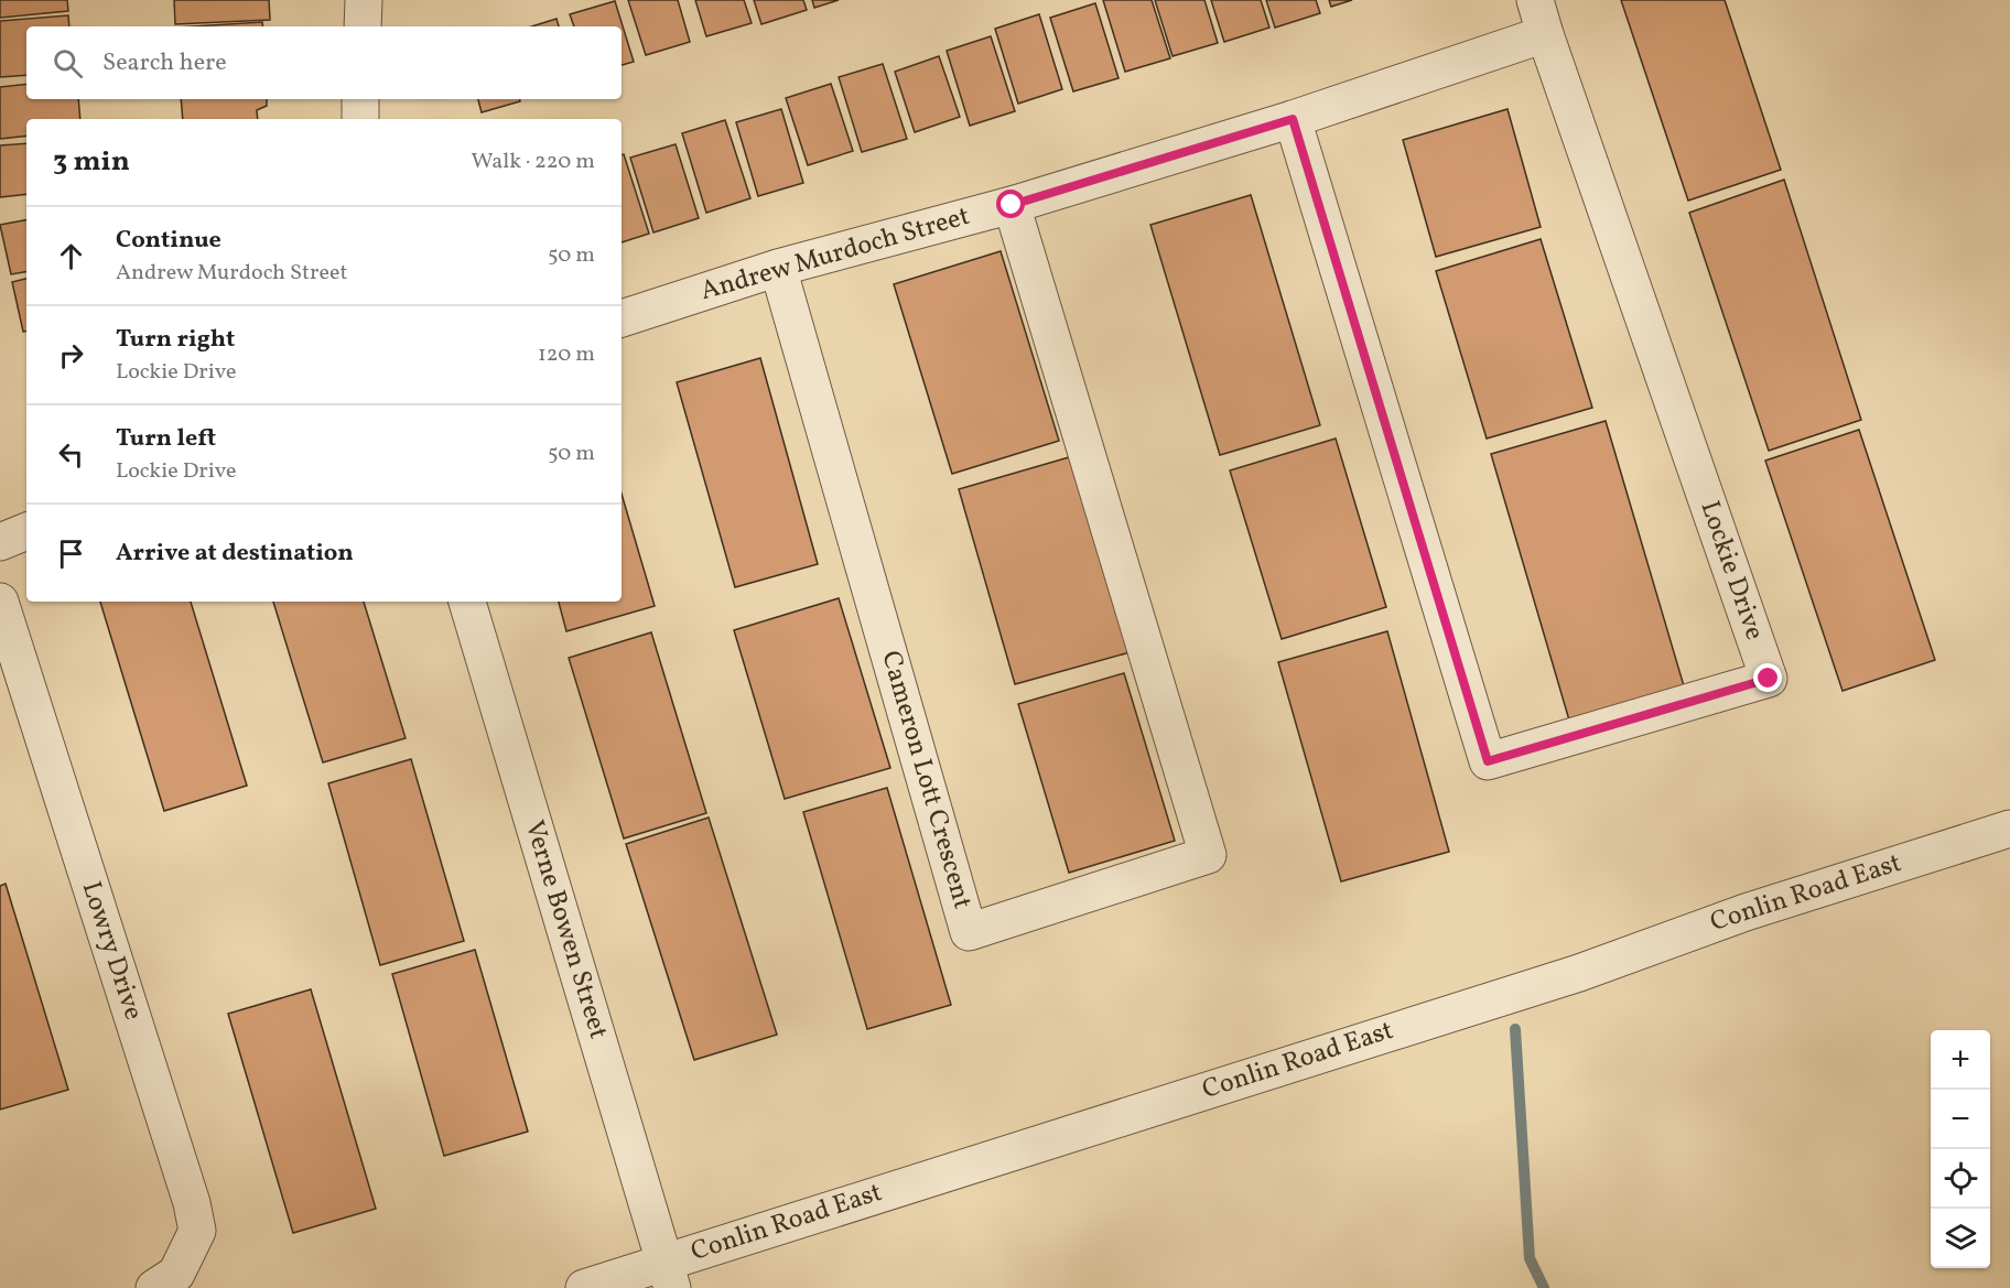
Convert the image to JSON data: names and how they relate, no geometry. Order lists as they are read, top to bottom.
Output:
{
  "streets": {
    "street": [
      "Andrew Murdoch Street",
      "Lockie Drive",
      "Cameron Lott Crescent",
      "Conlin Road East",
      "Verne Bowen Street",
      "Lowry Drive"
    ]
  },
  "crossings": [
    ["Andrew Murdoch Street", "Lockie Drive"],
    ["Andrew Murdoch Street", "Cameron Lott Crescent"],
    ["Conlin Road East", "Verne Bowen Street"]
  ],
  "page": {
    "search": "Search here",
    "heading": ["3 min", "Walk · 220 m"],
    "list": [
      ["Continue", "Andrew Murdoch Street", "50 m"],
      ["Turn right", "Lockie Drive", "120 m"],
      ["Turn left", "Lockie Drive", "50 m"],
      "Arrive at destination"
    ],
    "map_buttons": ["+", "−"]
  }
}
